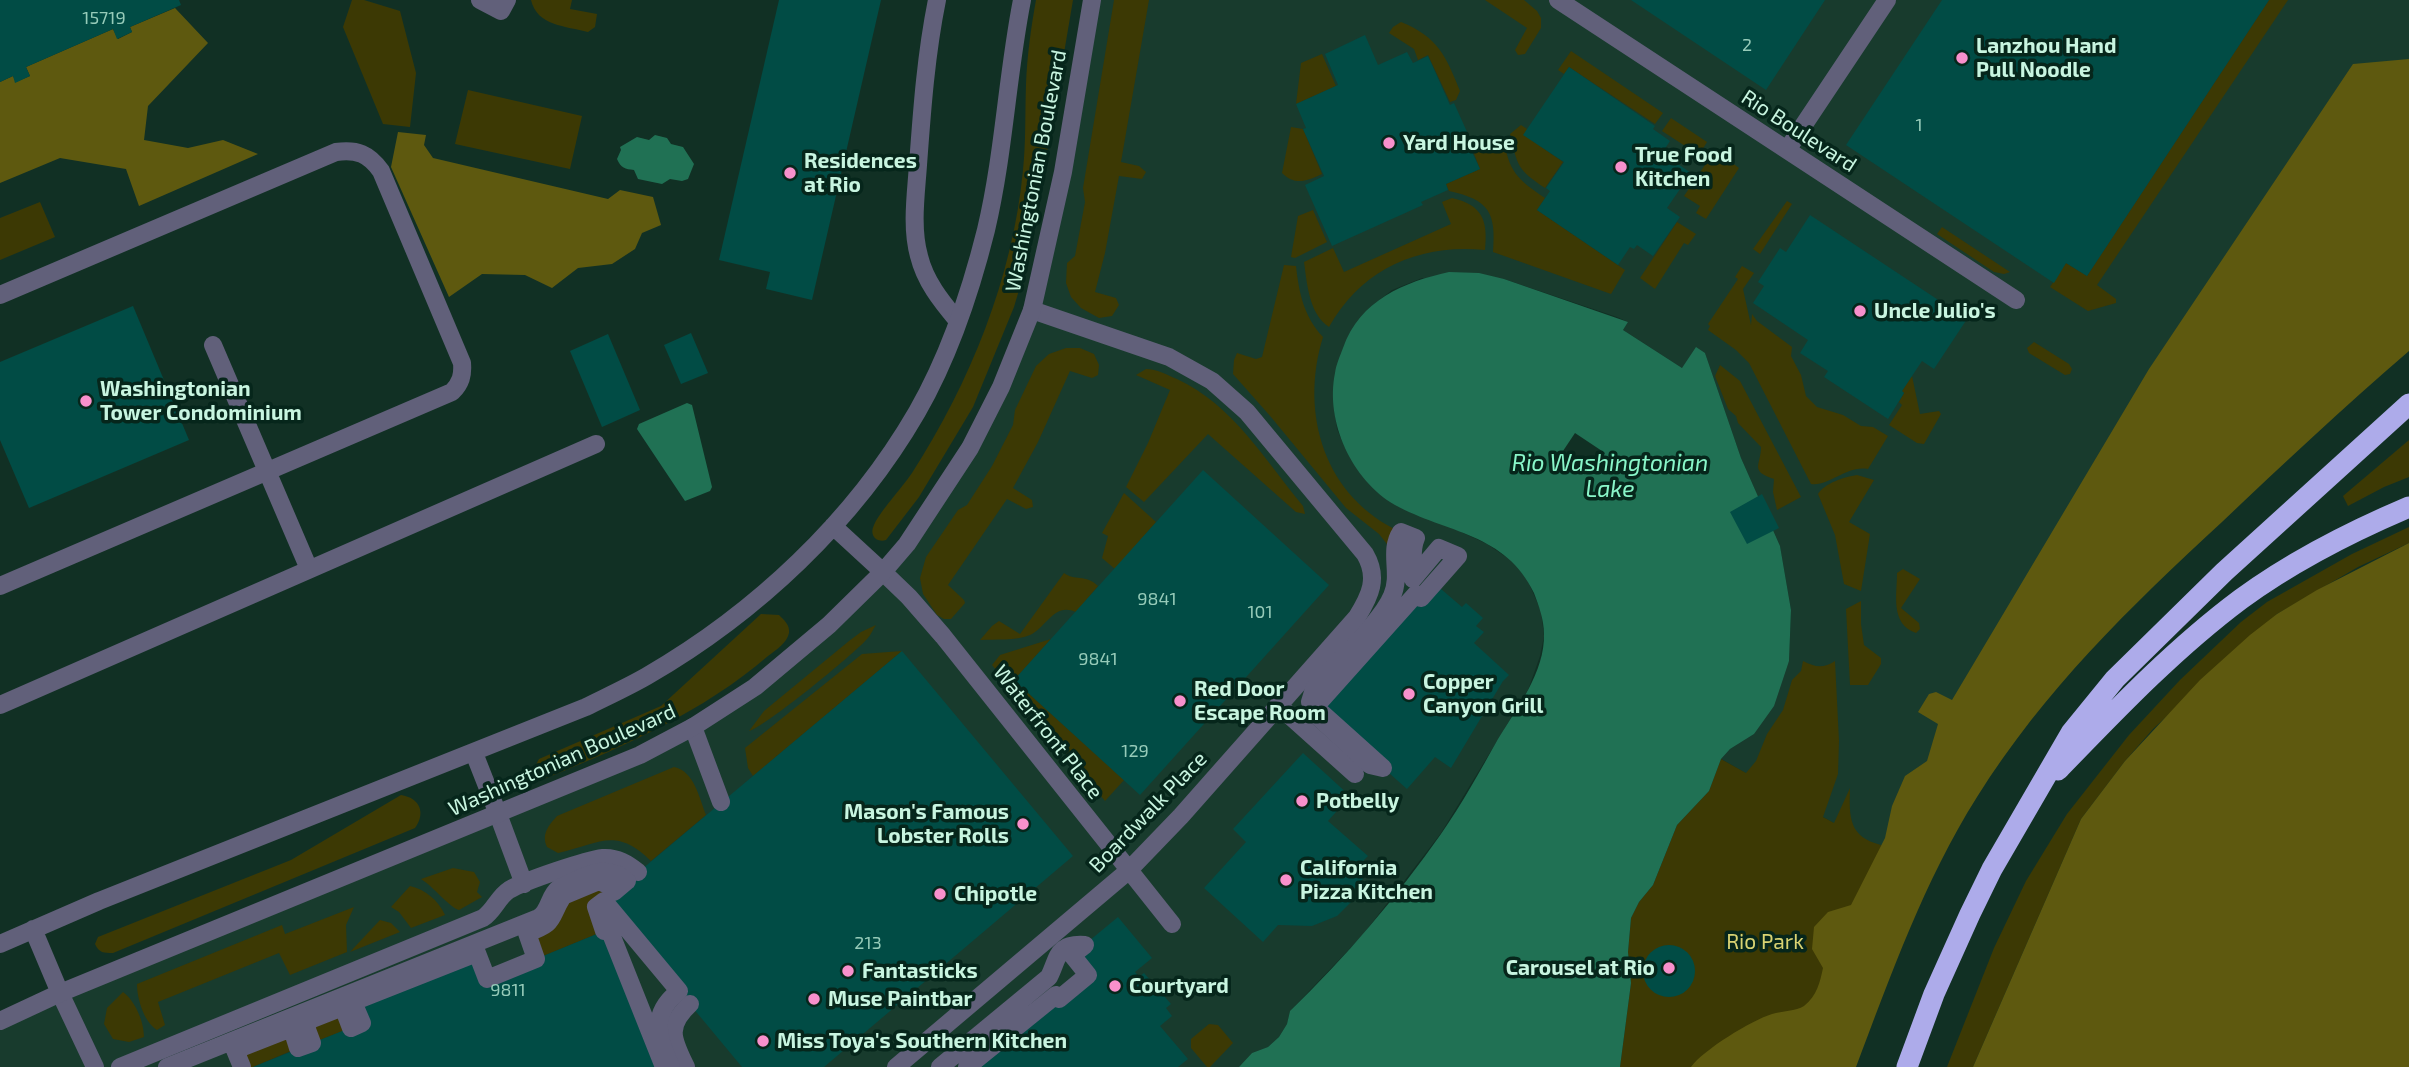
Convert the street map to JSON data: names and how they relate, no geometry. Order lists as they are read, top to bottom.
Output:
{
  "streets": {
    "street": [
      "Rio Boulevard",
      "Washingtonian Boulevard",
      "Waterfront Place",
      "Boardwalk Place"
    ]
  },
  "crossings": [
    ["Washingtonian Boulevard", "Waterfront Place"],
    ["Washingtonian Boulevard", "Boardwalk Place"],
    ["Waterfront Place", "Boardwalk Place"]
  ],
  "water": ["Rio Washingtonian Lake"],
  "parks": ["Rio Park"],
  "places": [
    "Lanzhou Hand Pull Noodle",
    "Yard House",
    "True Food Kitchen",
    "Residences at Rio",
    "Uncle Julio's",
    "Washingtonian Tower Condominium",
    "Copper Canyon Grill",
    "Red Door Escape Room",
    "Potbelly",
    "Mason's Famous Lobster Rolls",
    "California Pizza Kitchen",
    "Chipotle",
    "Carousel at Rio",
    "Fantasticks",
    "Courtyard",
    "Muse Paintbar",
    "Miss Toya's Southern Kitchen"
  ],
  "house_numbers": [
    "15719",
    "2",
    "1",
    "9841",
    "101",
    "9841",
    "129",
    "213",
    "9811"
  ]
}
